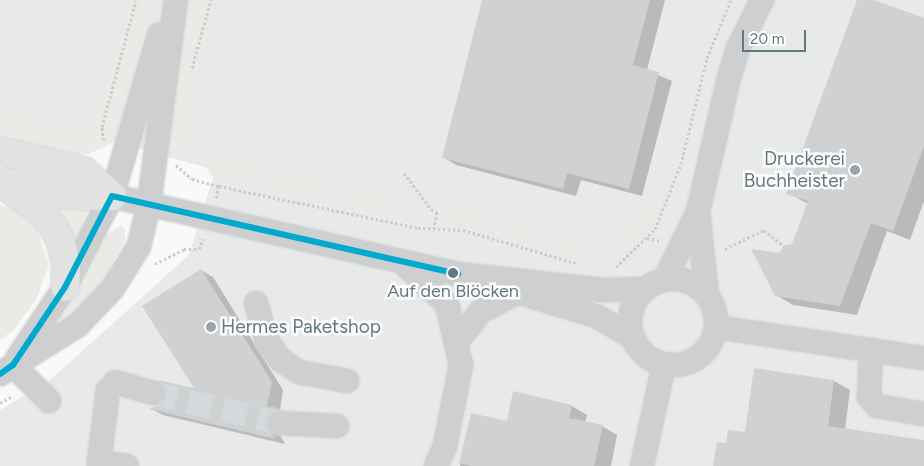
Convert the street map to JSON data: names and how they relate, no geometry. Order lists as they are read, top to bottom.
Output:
{
  "places": ["Druckerei Buchheister", "Auf den Blöcken", "Hermes Paketshop"],
  "scale_bar": "20 m"
}
